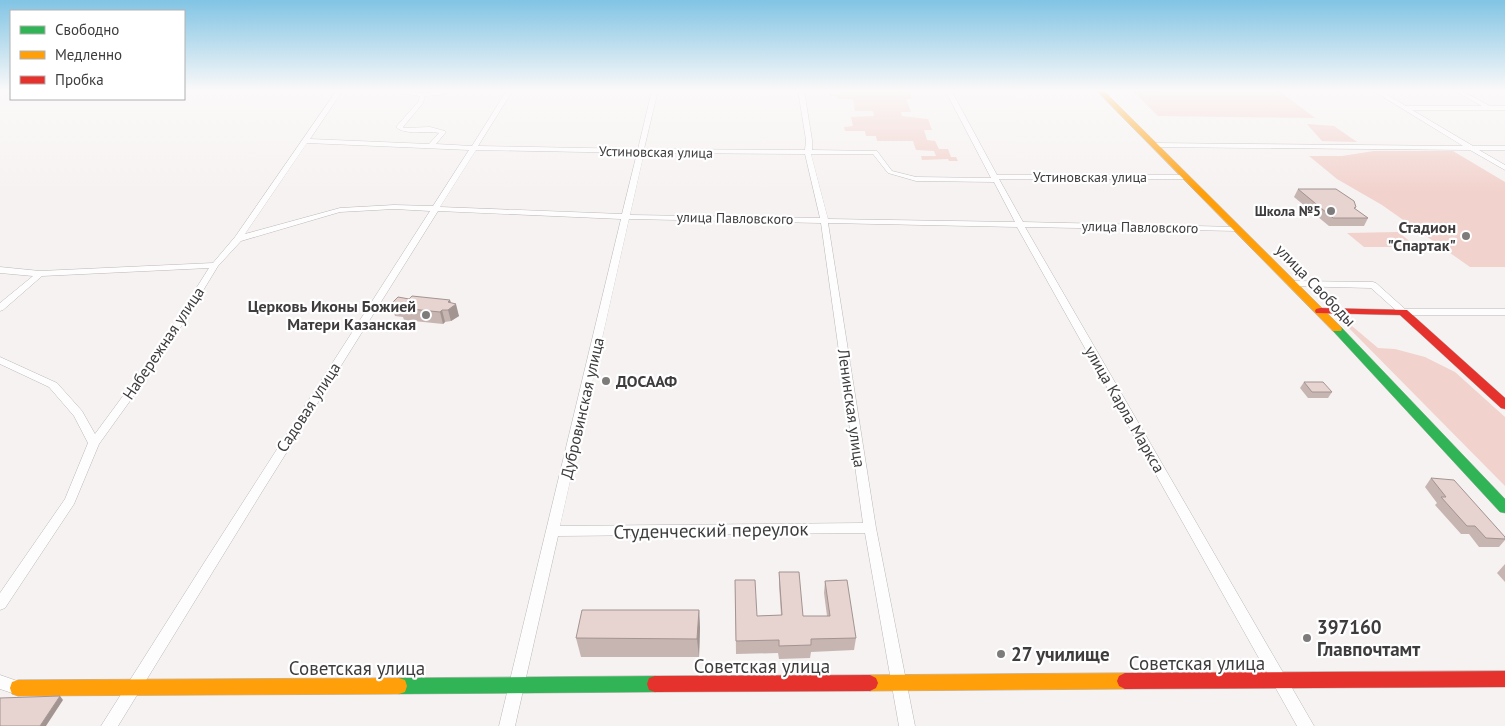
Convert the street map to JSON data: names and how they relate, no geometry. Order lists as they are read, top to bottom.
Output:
{
  "streets": {
    "main road": ["улица Свободы", "Советская улица"],
    "street": [
      "Устиновская улица",
      "улица Павловского",
      "Набережная улица",
      "Садовая улица",
      "Дубровинская улица",
      "Ленинская улица",
      "улица Карла Маркса",
      "Студенческий переулок"
    ]
  },
  "crossings": [
    ["Устиновская улица", "улица Свободы"],
    ["Устиновская улица", "Набережная улица"],
    ["Устиновская улица", "Садовая улица"],
    ["Устиновская улица", "Дубровинская улица"],
    ["Устиновская улица", "Ленинская улица"],
    ["Устиновская улица", "улица Карла Маркса"],
    ["улица Павловского", "улица Свободы"],
    ["улица Павловского", "Набережная улица"],
    ["улица Павловского", "Садовая улица"],
    ["улица Павловского", "Дубровинская улица"],
    ["улица Павловского", "Ленинская улица"],
    ["улица Павловского", "улица Карла Маркса"],
    ["Садовая улица", "Советская улица"],
    ["Дубровинская улица", "Студенческий переулок"],
    ["Дубровинская улица", "Советская улица"],
    ["Ленинская улица", "Студенческий переулок"],
    ["Ленинская улица", "Советская улица"],
    ["улица Карла Маркса", "Советская улица"]
  ],
  "places": [
    "Школа №5",
    "Стадион \"Спартак\"",
    "Церковь Иконы Божией Матери Казанская",
    "ДОСААФ",
    "397160 Главпочтамт",
    "27 училище"
  ],
  "legend": ["Свободно", "Медленно", "Пробка"]
}
